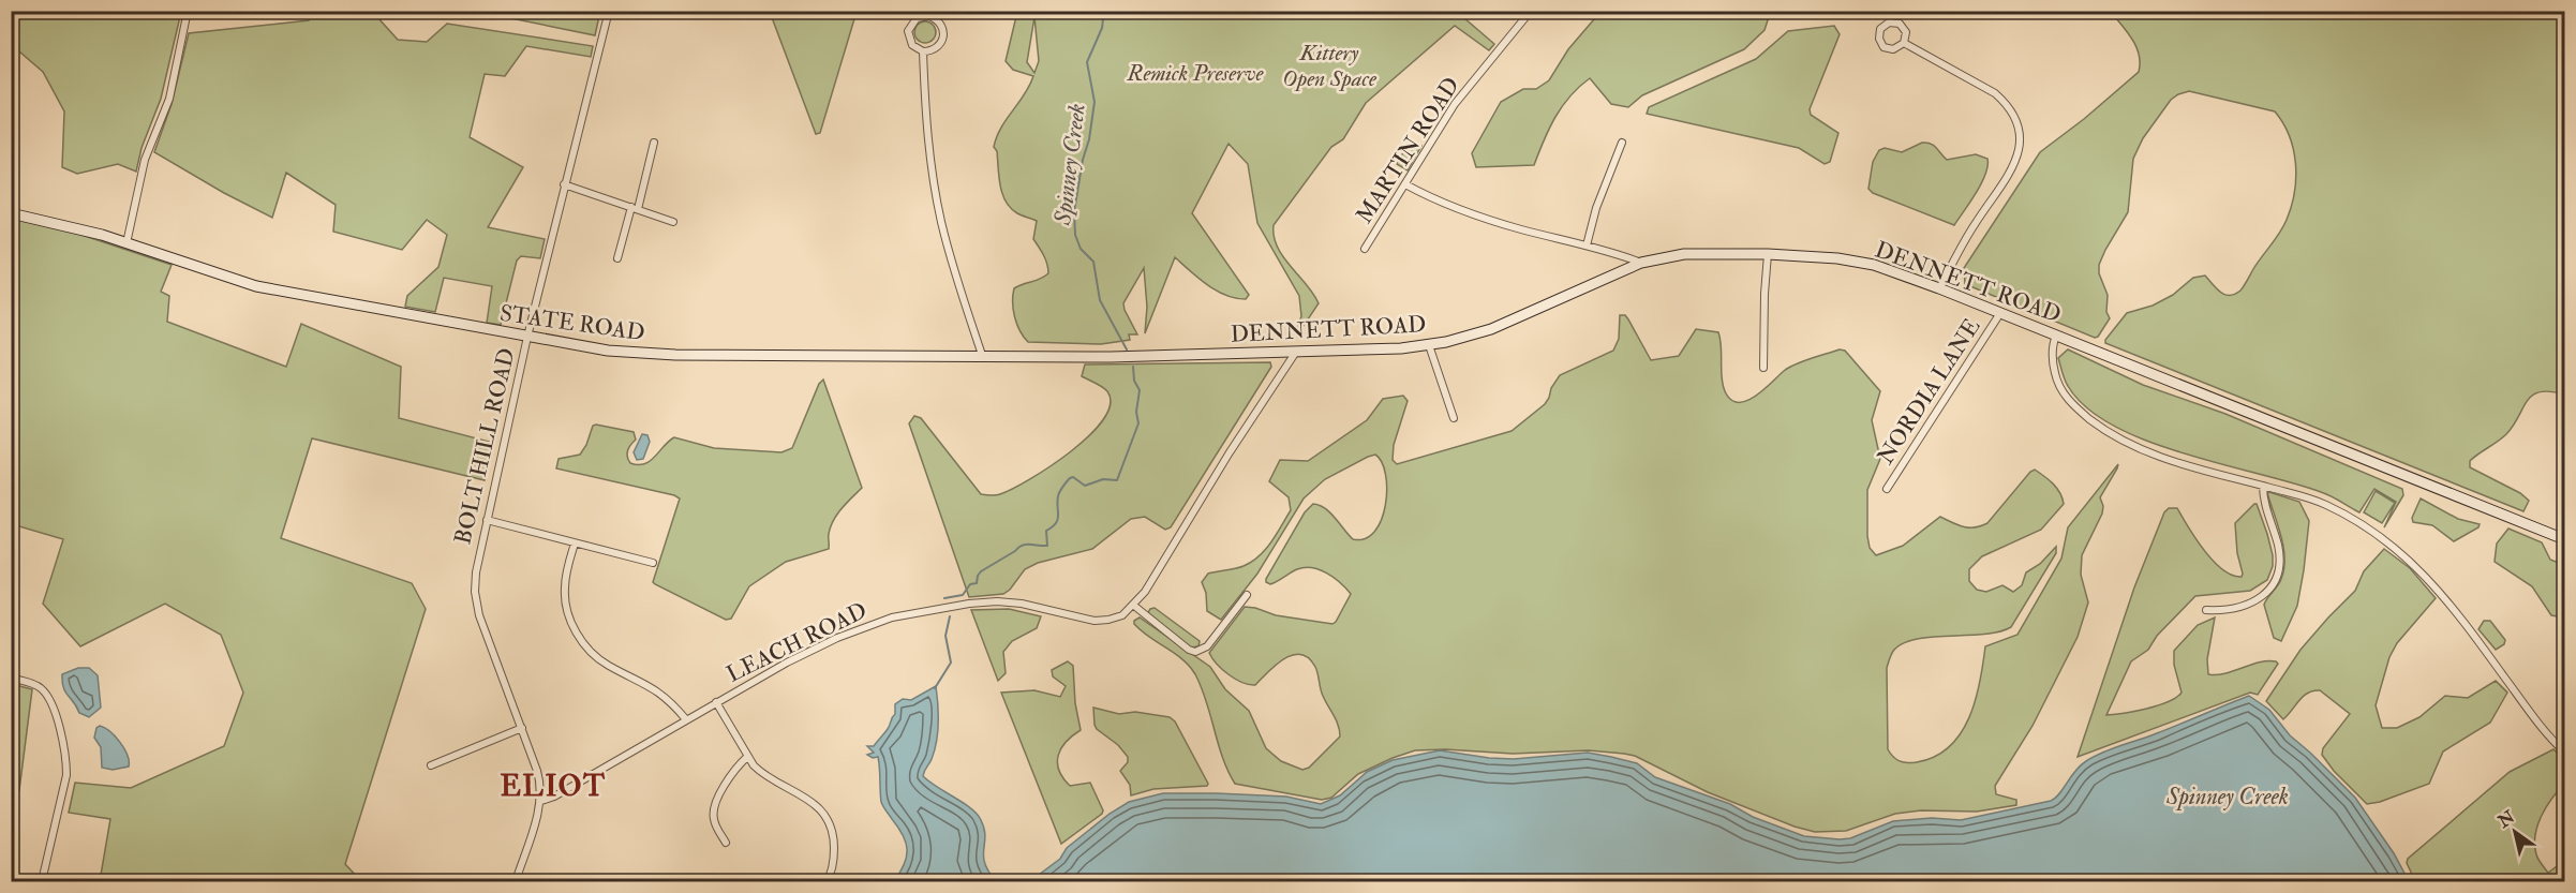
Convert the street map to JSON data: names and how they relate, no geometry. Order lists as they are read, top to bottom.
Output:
{
  "streets": {
    "street": [
      "MARTIN ROAD",
      "DENNETT ROAD",
      "STATE ROAD",
      "NORDIA LANE",
      "BOLT HILL ROAD",
      "LEACH ROAD"
    ]
  },
  "crossings": [
    ["DENNETT ROAD", "STATE ROAD"],
    ["DENNETT ROAD", "NORDIA LANE"],
    ["STATE ROAD", "BOLT HILL ROAD"],
    ["BOLT HILL ROAD", "LEACH ROAD"]
  ],
  "districts": ["ELIOT"],
  "water": ["Spinney Creek"],
  "parks": ["Kittery Open Space", "Remick Preserve"],
  "north": "top left"
}
